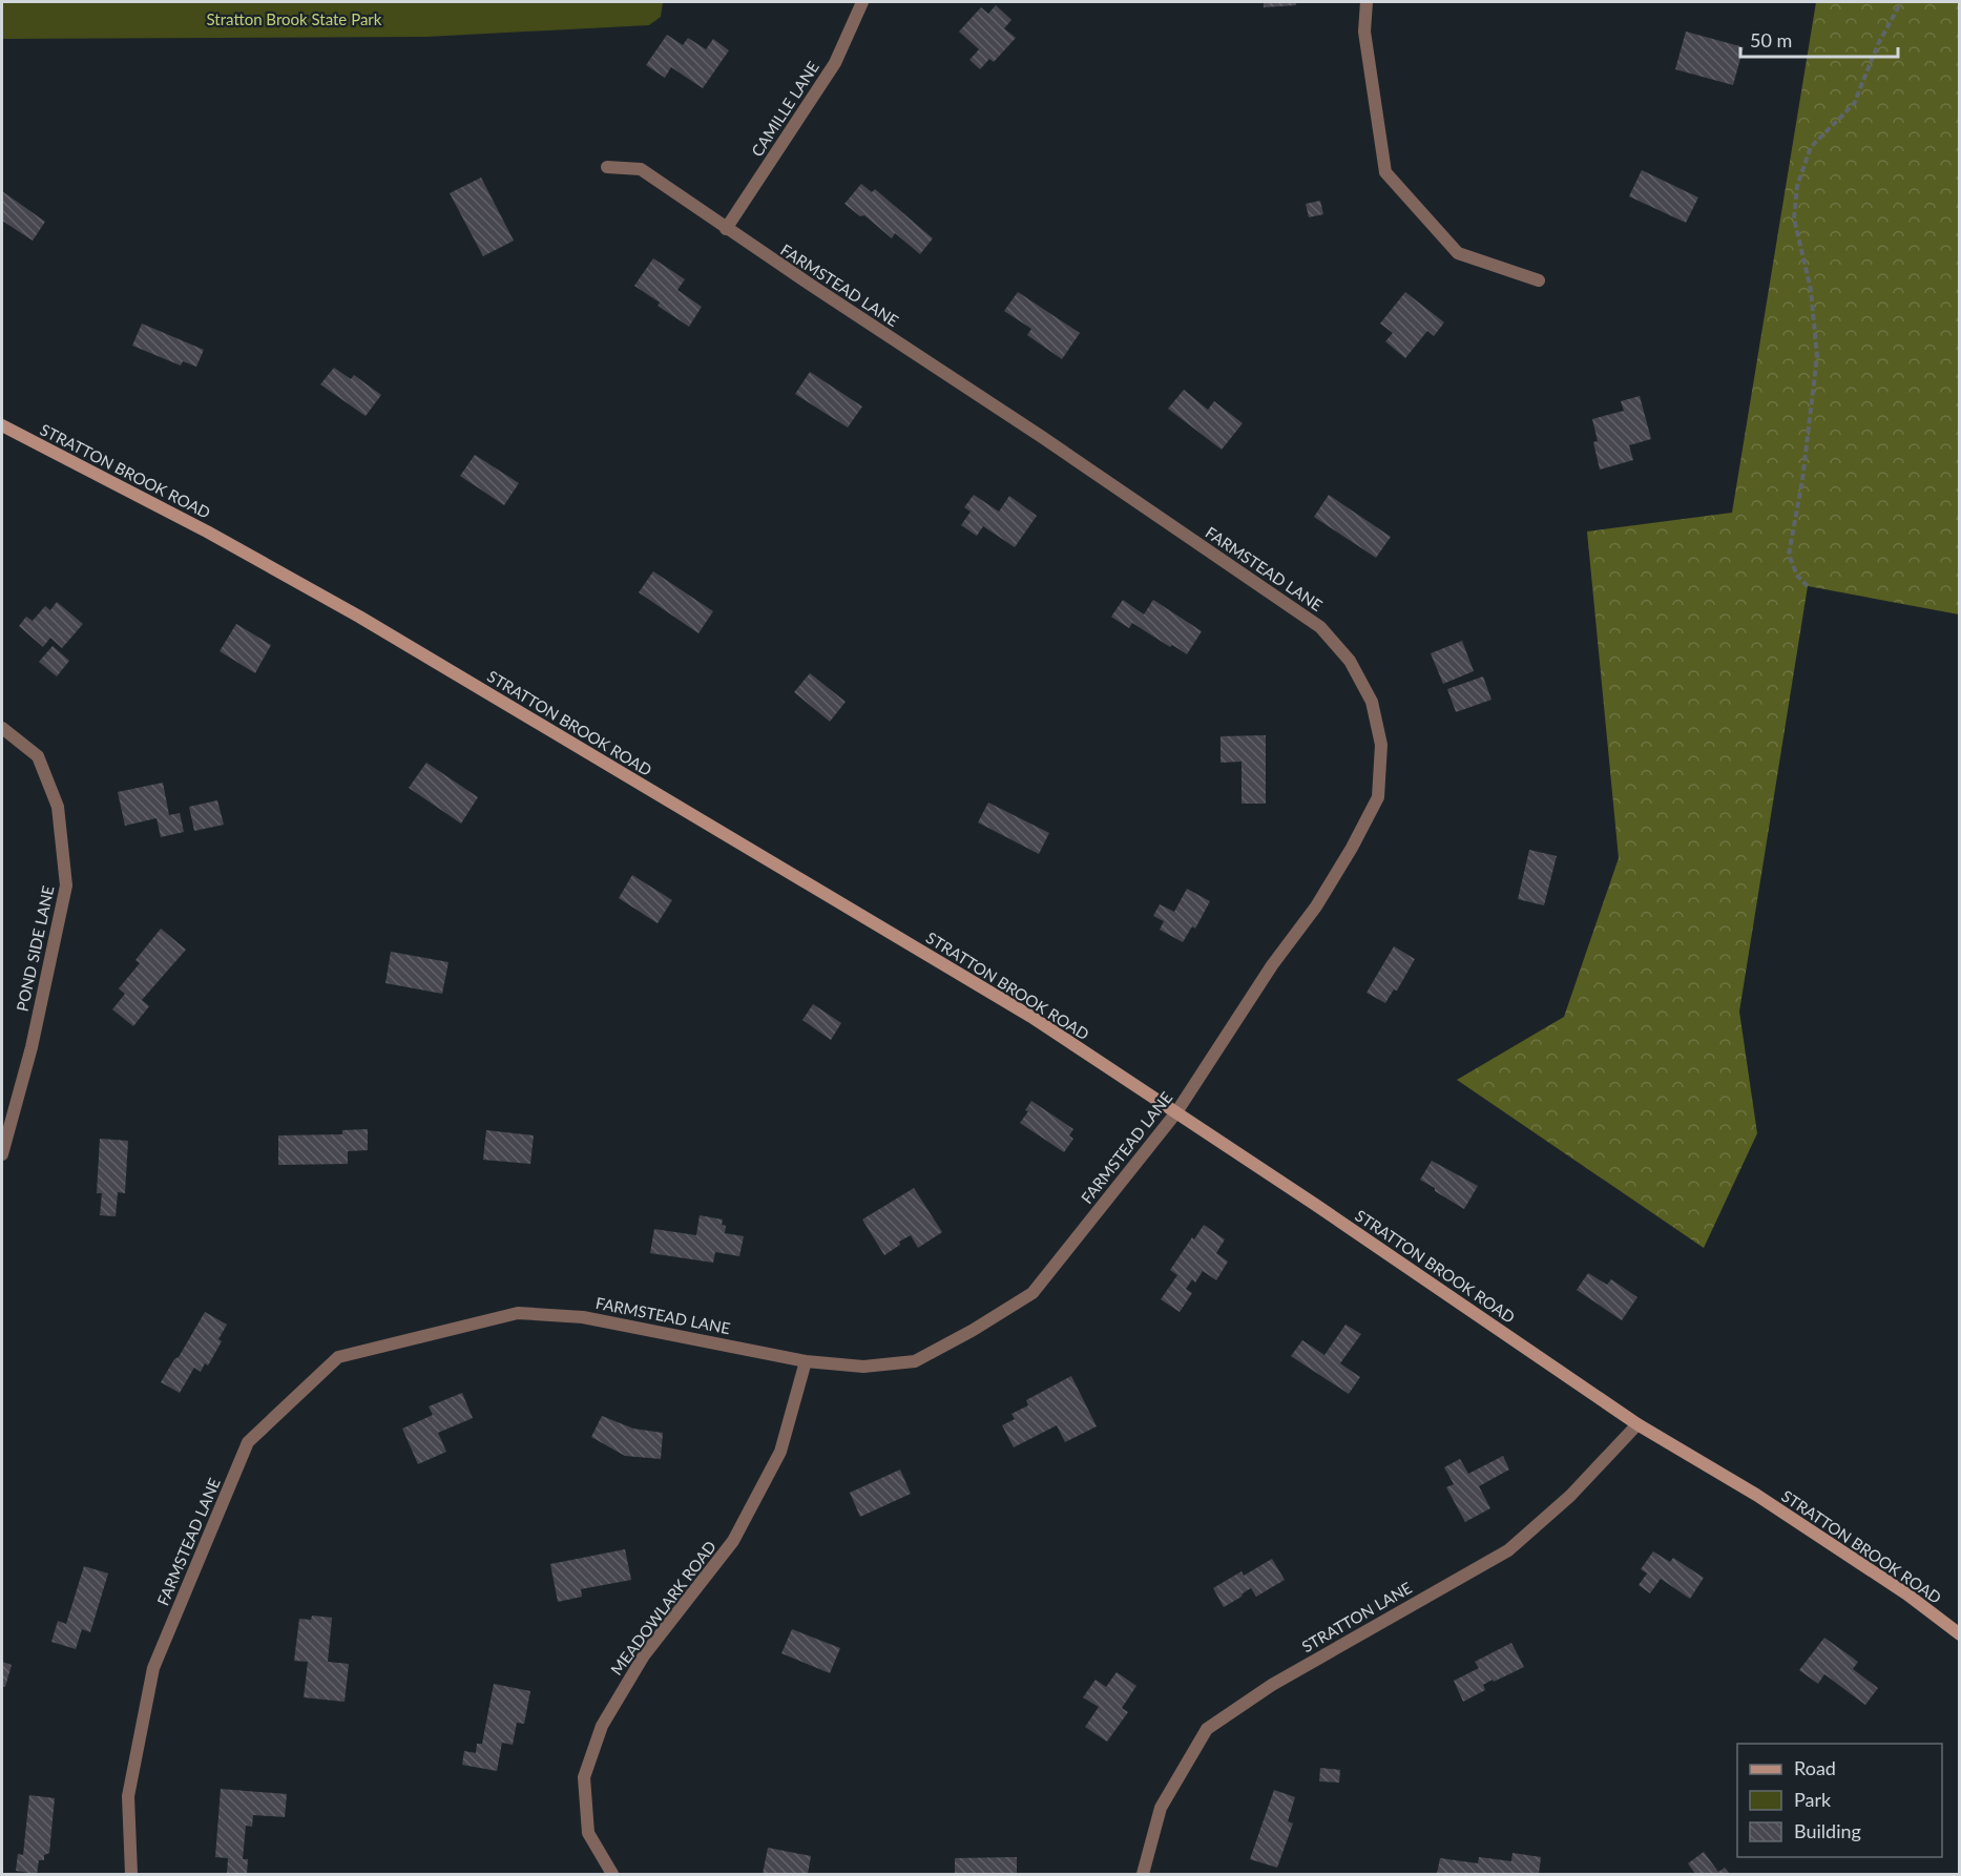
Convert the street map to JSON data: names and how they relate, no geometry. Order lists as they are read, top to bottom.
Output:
{
  "streets": {
    "street": [
      "CAMILLE LANE",
      "FARMSTEAD LANE",
      "STRATTON BROOK ROAD",
      "POND SIDE LANE",
      "MEADOWLARK ROAD",
      "STRATTON LANE"
    ]
  },
  "crossings": [
    ["CAMILLE LANE", "FARMSTEAD LANE"],
    ["FARMSTEAD LANE", "STRATTON BROOK ROAD"],
    ["FARMSTEAD LANE", "MEADOWLARK ROAD"],
    ["STRATTON BROOK ROAD", "STRATTON LANE"]
  ],
  "parks": ["Stratton Brook State Park"],
  "legend": ["Road", "Park", "Building"],
  "scale_bar": "50 m"
}
